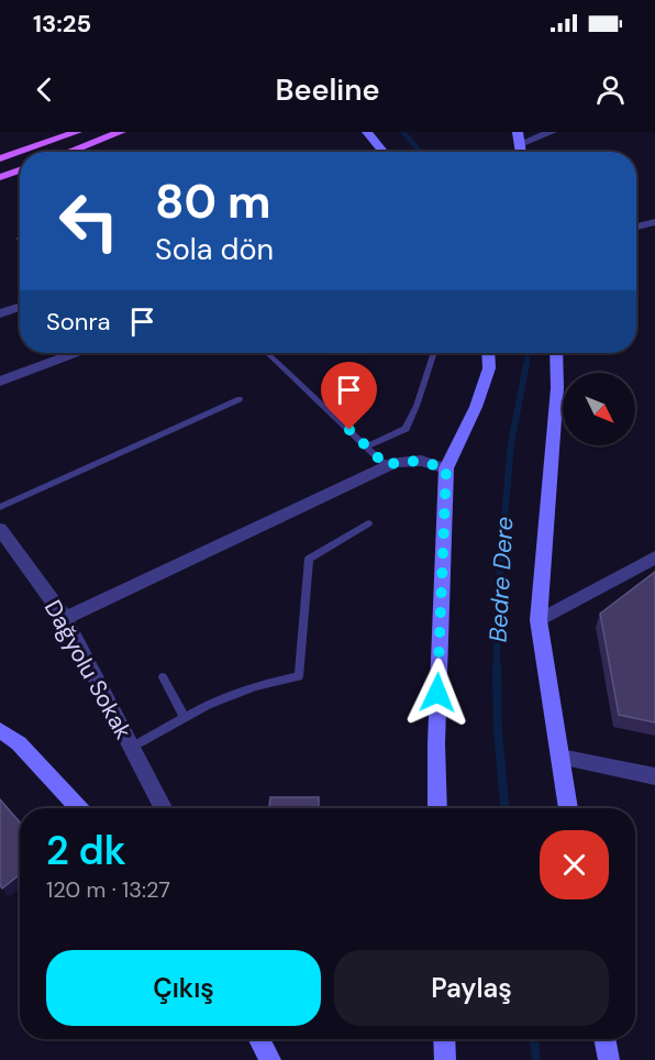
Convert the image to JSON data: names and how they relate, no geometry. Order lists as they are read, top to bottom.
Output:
{
  "streets": {
    "street": ["Dağyolu Sokak"]
  },
  "water": ["Bedre Dere"],
  "north": "bottom right",
  "page": {
    "status": "13:25",
    "header": "Beeline",
    "turn": ["80 m", "Sola dön"],
    "then": "Sonra",
    "heading": ["2 dk", "120 m · 13:27"],
    "buttons": ["Çıkış", "Paylaş"]
  }
}
